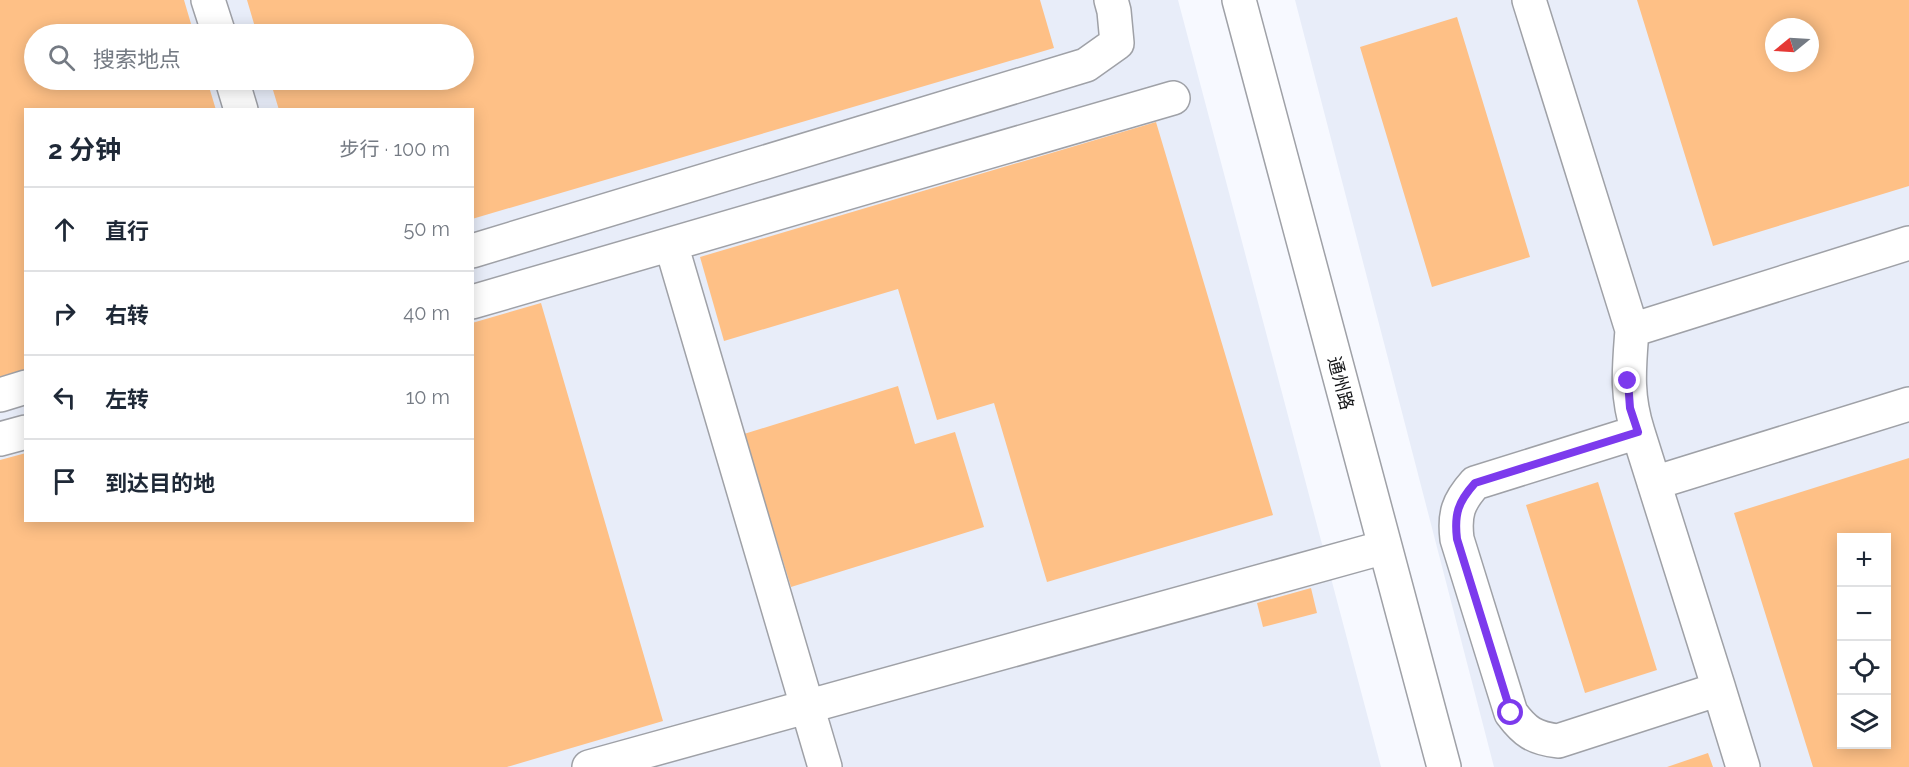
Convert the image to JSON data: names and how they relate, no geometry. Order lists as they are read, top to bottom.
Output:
{
  "streets": {
    "street": ["通州路"]
  },
  "north": "left",
  "page": {
    "search": "搜索地点",
    "heading": ["2 分钟", "步行 · 100 m"],
    "list": [
      ["直行", "50 m"],
      ["右转", "40 m"],
      ["左转", "10 m"],
      "到达目的地"
    ],
    "map_buttons": ["+", "−"]
  }
}
